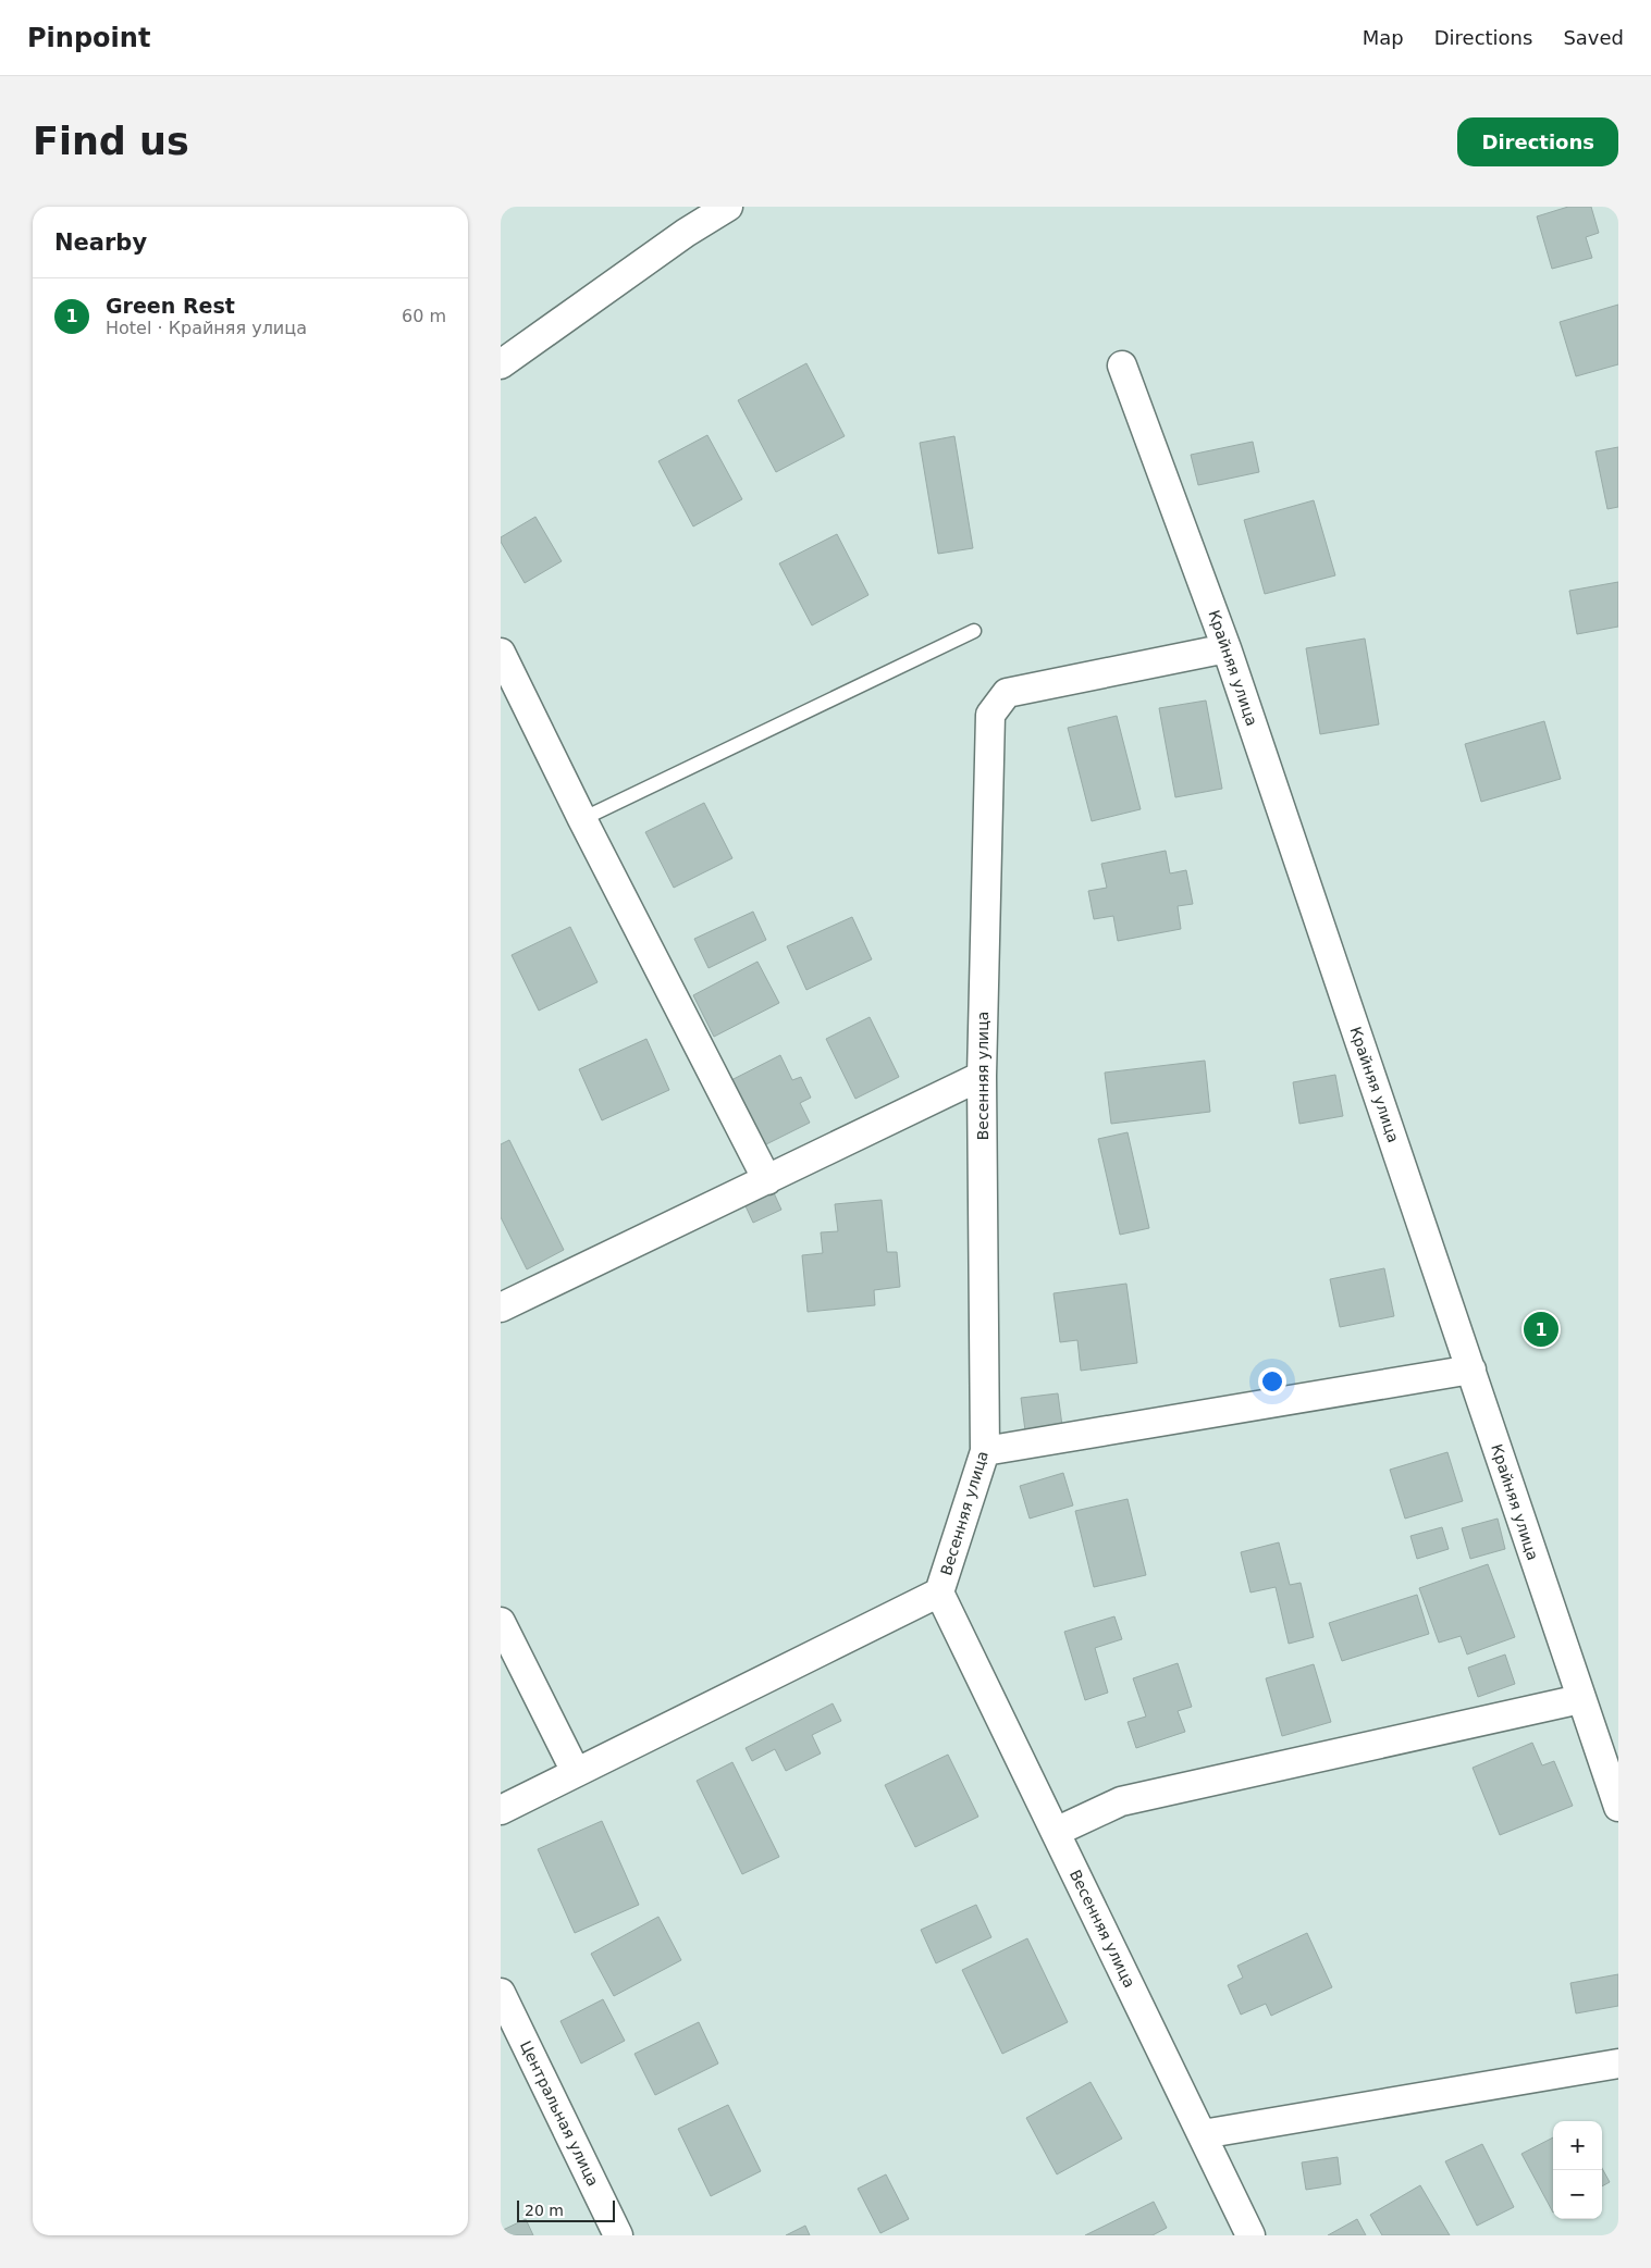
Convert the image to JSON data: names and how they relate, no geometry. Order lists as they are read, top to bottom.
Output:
{
  "streets": {
    "street": ["Крайняя улица", "Весенняя улица", "Центральная улица"]
  },
  "crossings": [
    ["Крайняя улица", "Весенняя улица"]
  ],
  "scale_bar": "20 m",
  "page": {
    "header": "Pinpoint",
    "nav": ["Map", "Directions", "Saved"],
    "buttons": "Directions",
    "title": "Find us",
    "heading": "Nearby",
    "list": [
      {
        "mark": "1",
        "name": "Green Rest",
        "note": "Hotel · Крайняя улица",
        "value": "60 m"
      }
    ],
    "pins": "1",
    "map_buttons": ["+", "−"],
    "scale": "20 m"
  }
}
